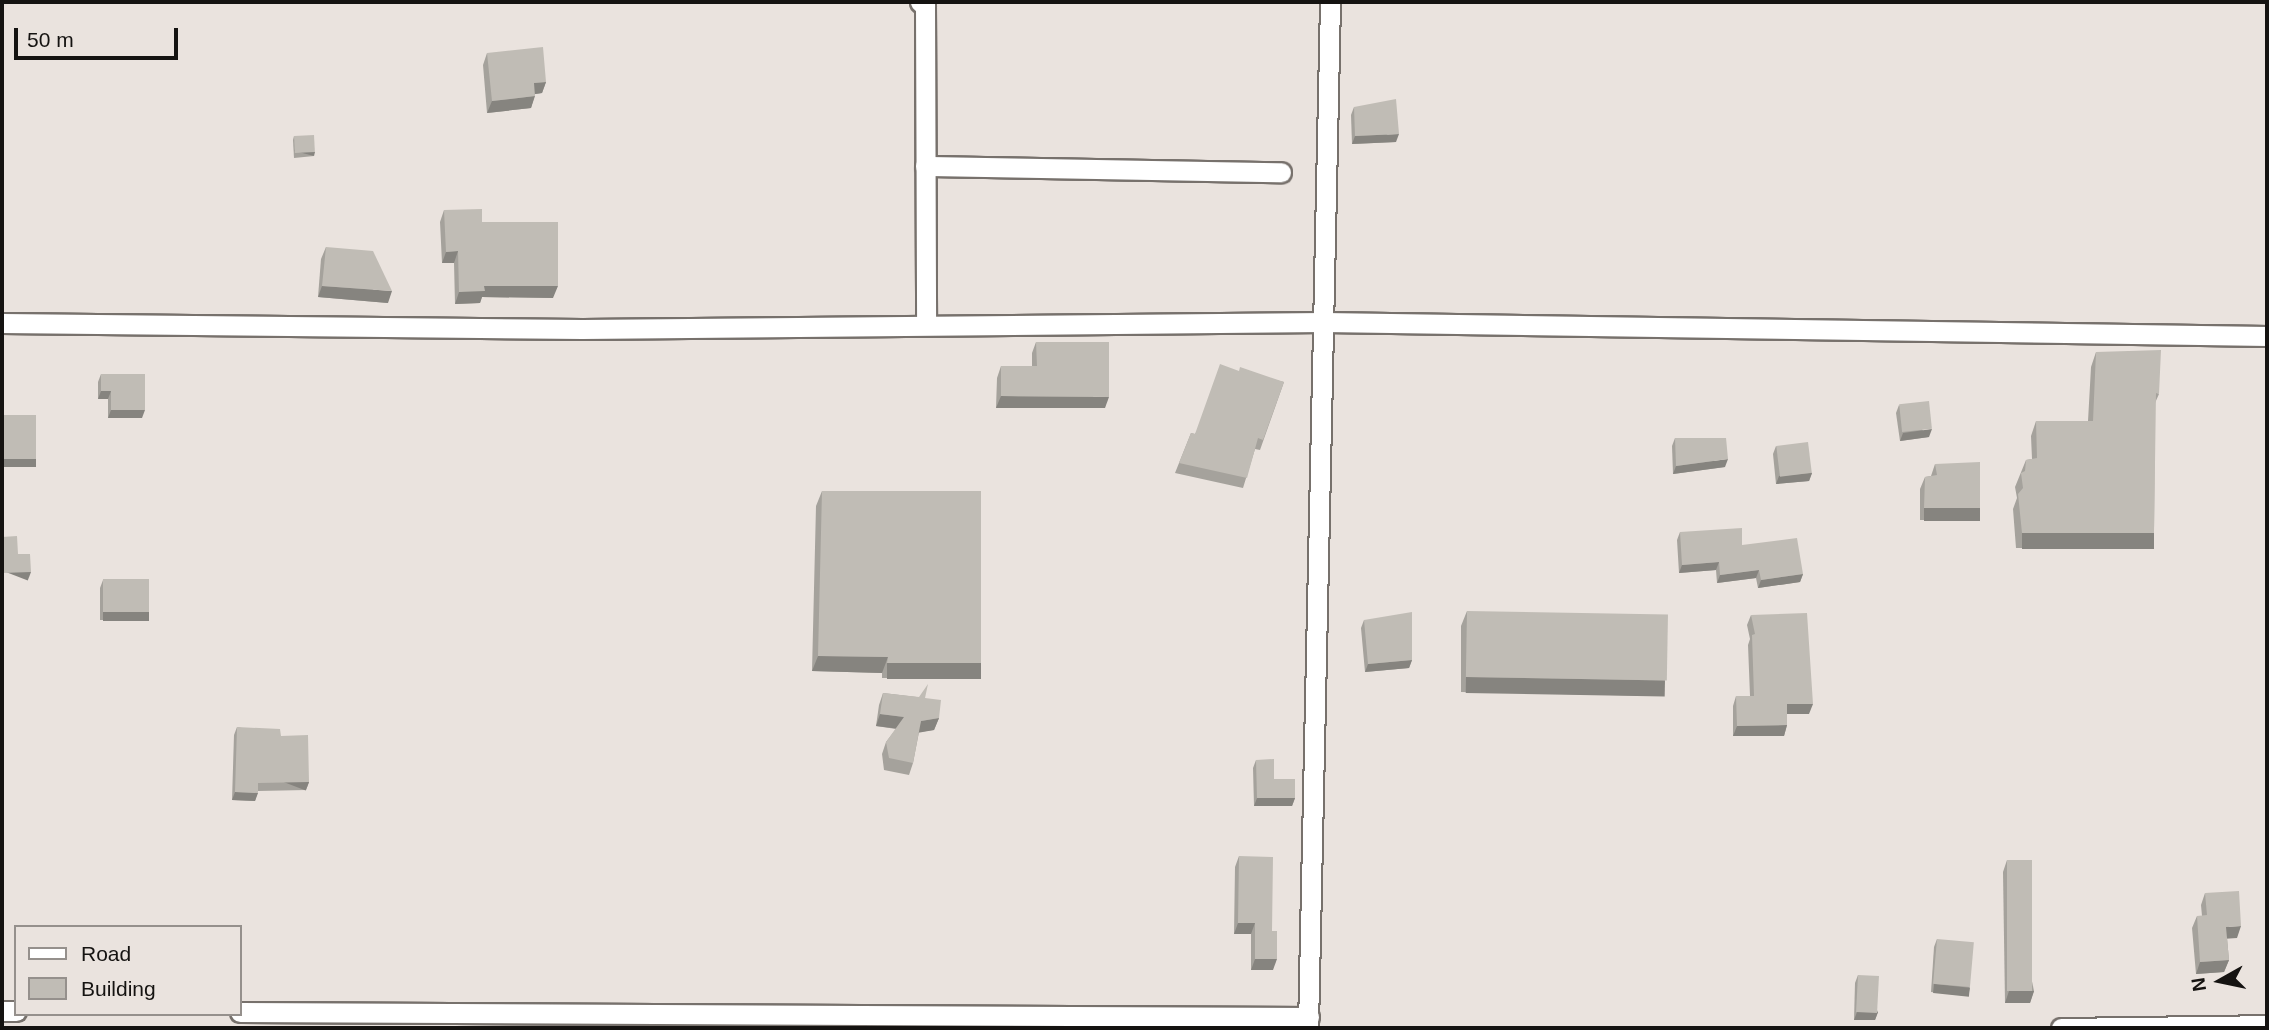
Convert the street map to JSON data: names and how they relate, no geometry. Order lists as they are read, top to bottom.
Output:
{
  "legend": ["Road", "Building"],
  "scale_bar": "50 m",
  "north": "left"
}
